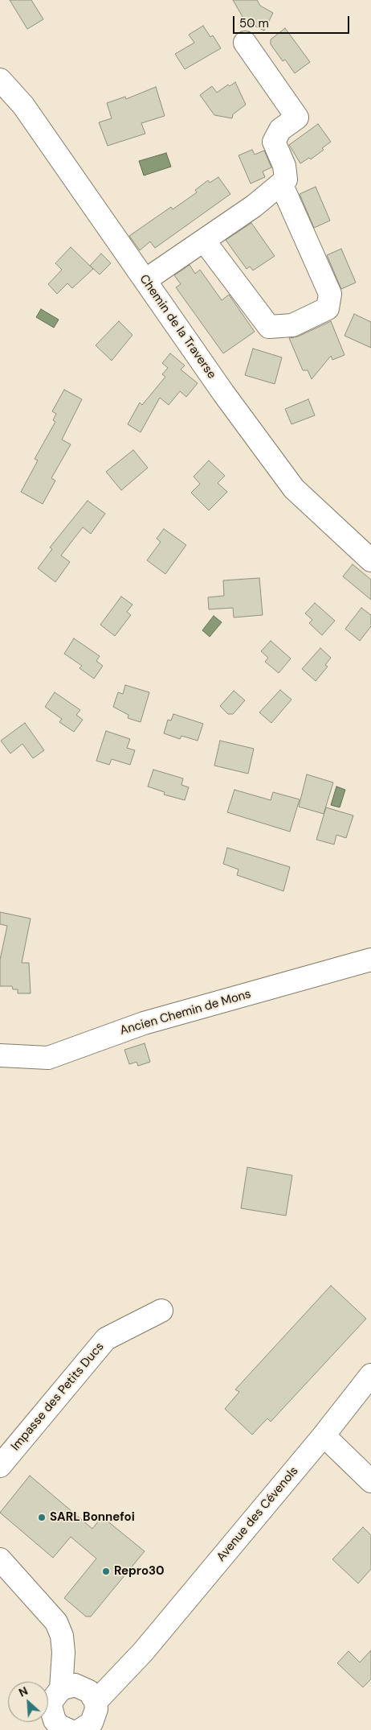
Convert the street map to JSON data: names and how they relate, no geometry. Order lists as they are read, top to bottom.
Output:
{
  "streets": {
    "street": [
      "Chemin de la Traverse",
      "Ancien Chemin de Mons",
      "Impasse des Petits Ducs",
      "Avenue des Cévenols"
    ]
  },
  "places": ["SARL Bonnefoi", "Repro30"],
  "scale_bar": "50 m",
  "north": "top left"
}
